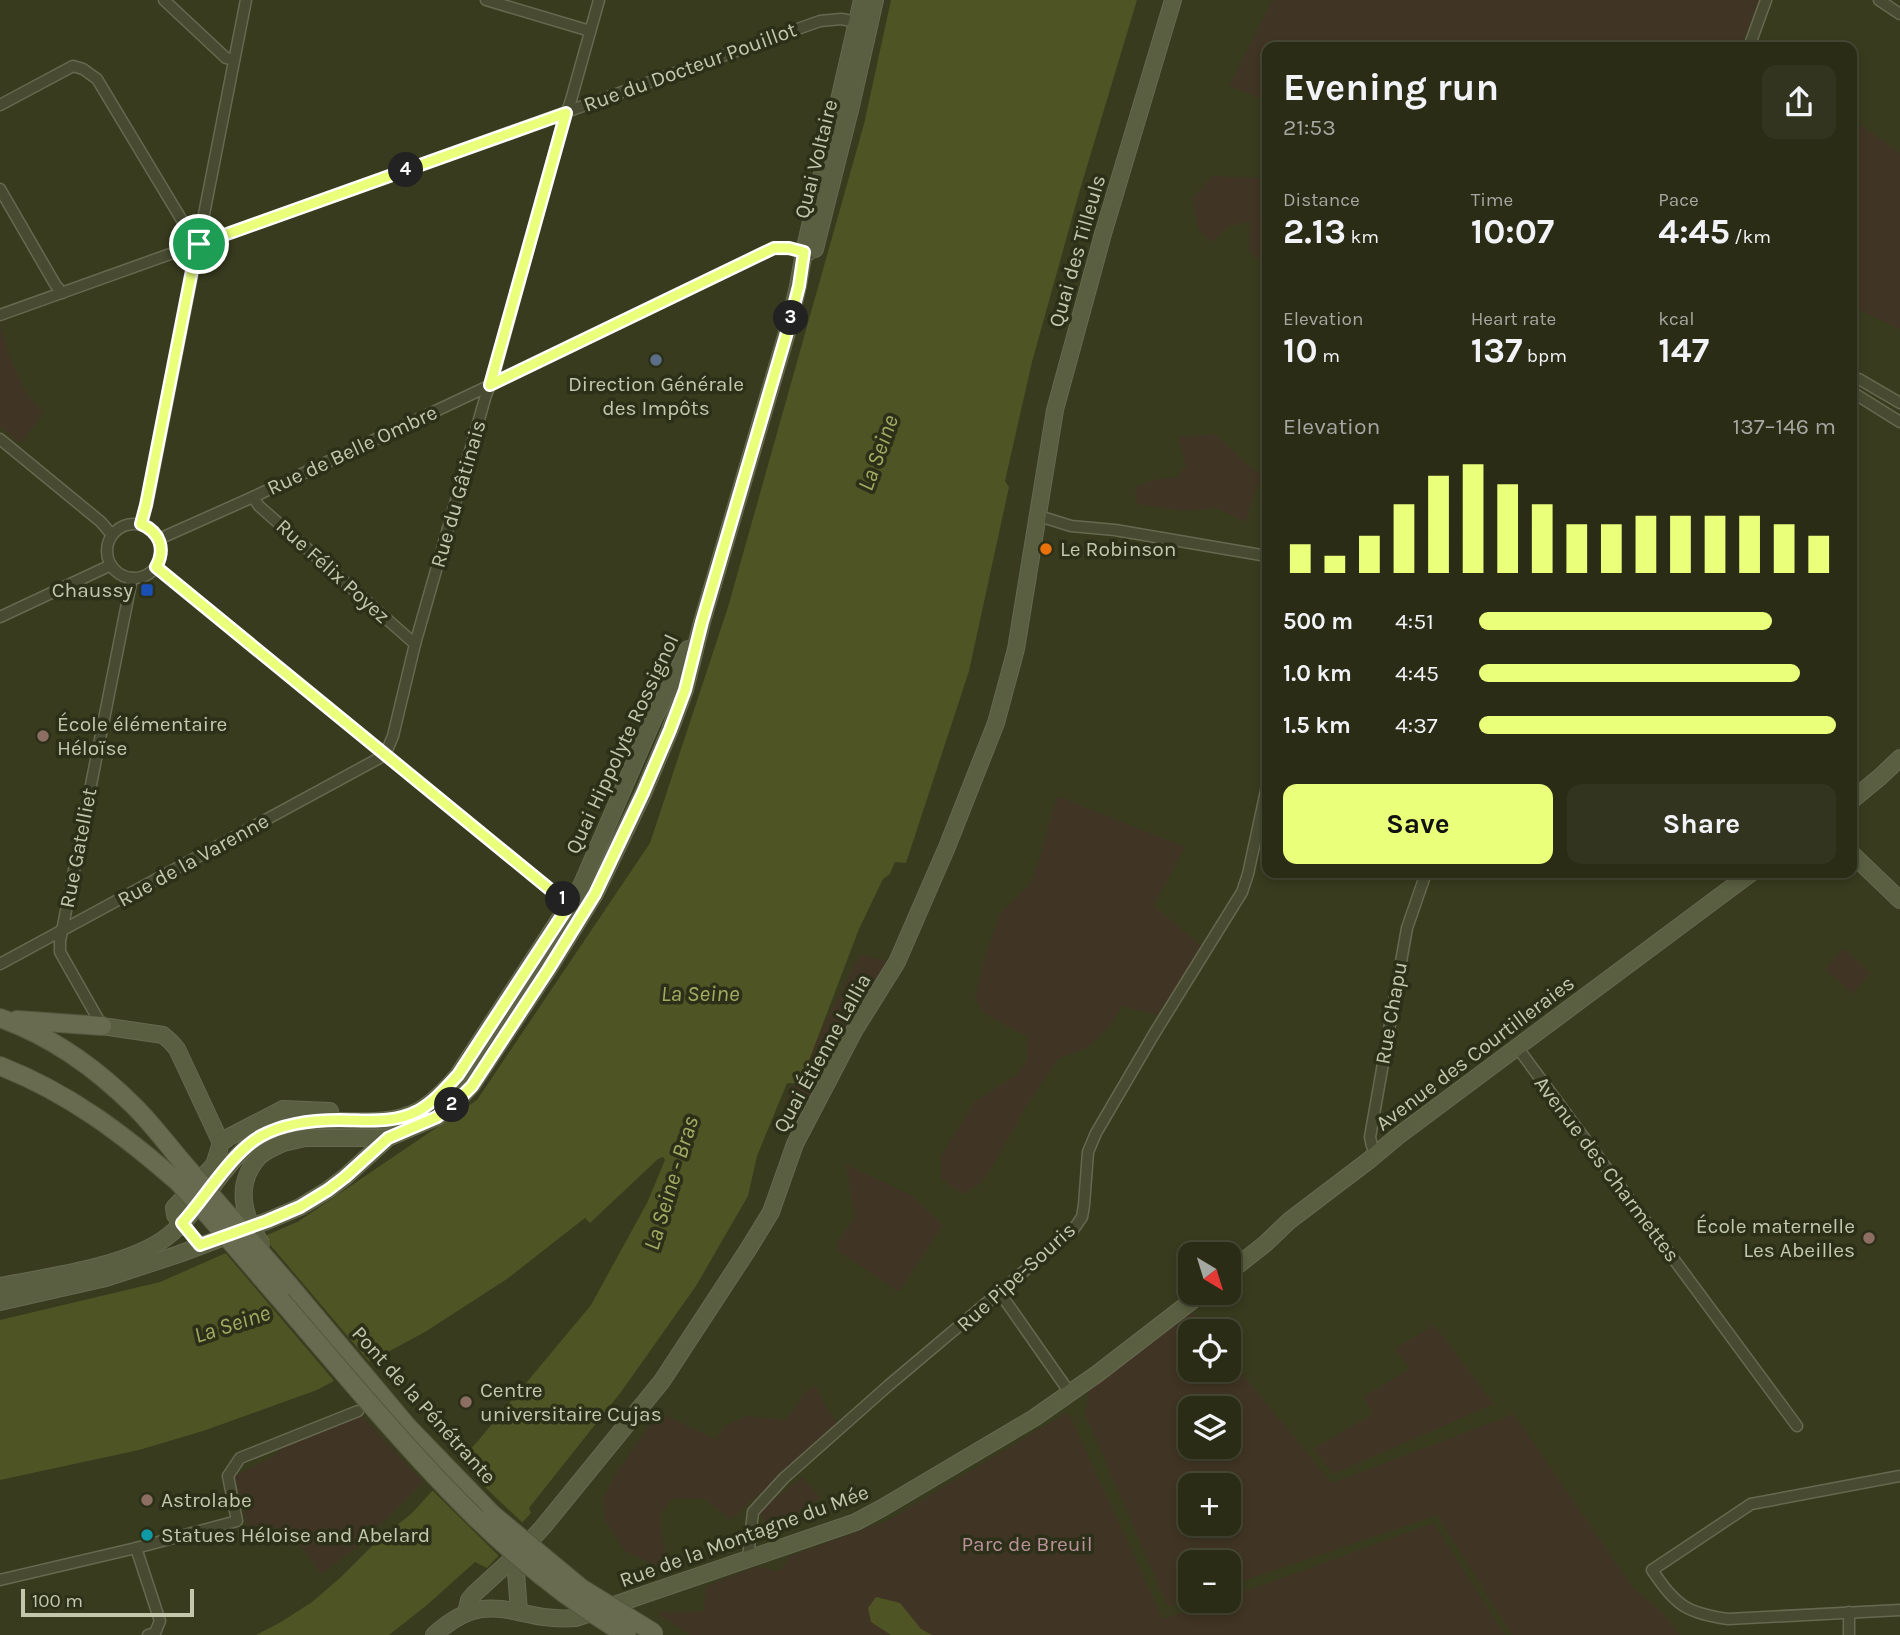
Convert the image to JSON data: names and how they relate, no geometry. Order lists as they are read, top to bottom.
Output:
{
  "streets": {
    "main road": ["Pont de la Pénétrante"],
    "street": [
      "Rue du Docteur Pouillot",
      "Quai Voltaire",
      "Quai des Tilleuls",
      "Rue de Belle Ombre",
      "Rue du Gâtinais",
      "Rue Félix Poyez",
      "Quai Hippolyte Rossignol",
      "Rue Gatelliet",
      "Rue de la Varenne",
      "Rue Chapu",
      "Quai Étienne Lallia",
      "Avenue des Courtilleraies",
      "Avenue des Charmettes",
      "Rue Pipe-Souris",
      "Rue de la Montagne du Mée"
    ]
  },
  "crossings": [
    ["Rue du Docteur Pouillot", "Quai Voltaire"],
    ["Rue du Docteur Pouillot", "Rue du Gâtinais"],
    ["Quai Voltaire", "Rue de Belle Ombre"],
    ["Quai Voltaire", "Quai Hippolyte Rossignol"],
    ["Quai des Tilleuls", "Quai Étienne Lallia"],
    ["Rue de Belle Ombre", "Rue du Gâtinais"],
    ["Rue de Belle Ombre", "Rue Félix Poyez"],
    ["Rue de Belle Ombre", "Rue Gatelliet"],
    ["Rue du Gâtinais", "Rue Félix Poyez"],
    ["Rue du Gâtinais", "Rue de la Varenne"],
    ["Rue Gatelliet", "Rue de la Varenne"],
    ["Rue Chapu", "Avenue des Courtilleraies"],
    ["Quai Étienne Lallia", "Rue de la Montagne du Mée"],
    ["Avenue des Courtilleraies", "Avenue des Charmettes"],
    ["Rue Pipe-Souris", "Rue de la Montagne du Mée"]
  ],
  "water": ["La Seine", "La Seine - Bras"],
  "parks": ["Parc de Breuil"],
  "places": {
    "other": [
      "Direction Générale des Impôts",
      "Le Robinson",
      "École élémentaire Héloïse",
      "École maternelle Les Abeilles",
      "Centre universitaire Cujas",
      "Astrolabe",
      "Statues Héloise and Abelard"
    ],
    "transit": ["Chaussy"]
  },
  "scale_bar": "100 m",
  "north": "bottom right",
  "page": {
    "heading": ["Evening run", "21:53"],
    "pins": [
      "4",
      "3",
      "1",
      "2"
    ],
    "stats": [
      ["Distance", "2.13 km"],
      ["Time", "10:07"],
      ["Pace", "4:45 /km"],
      ["Elevation", "10 m"],
      ["Heart rate", "137 bpm"],
      ["kcal", "147"]
    ],
    "chart": ["Elevation", "137–146 m"],
    "list": [
      {
        "name": "500 m",
        "note": "4:51"
      },
      {
        "name": "1.0 km",
        "note": "4:45"
      },
      {
        "name": "1.5 km",
        "note": "4:37"
      }
    ],
    "buttons": ["Save", "Share"],
    "map_buttons": ["+", "−"],
    "scale": "100 m"
  }
}
